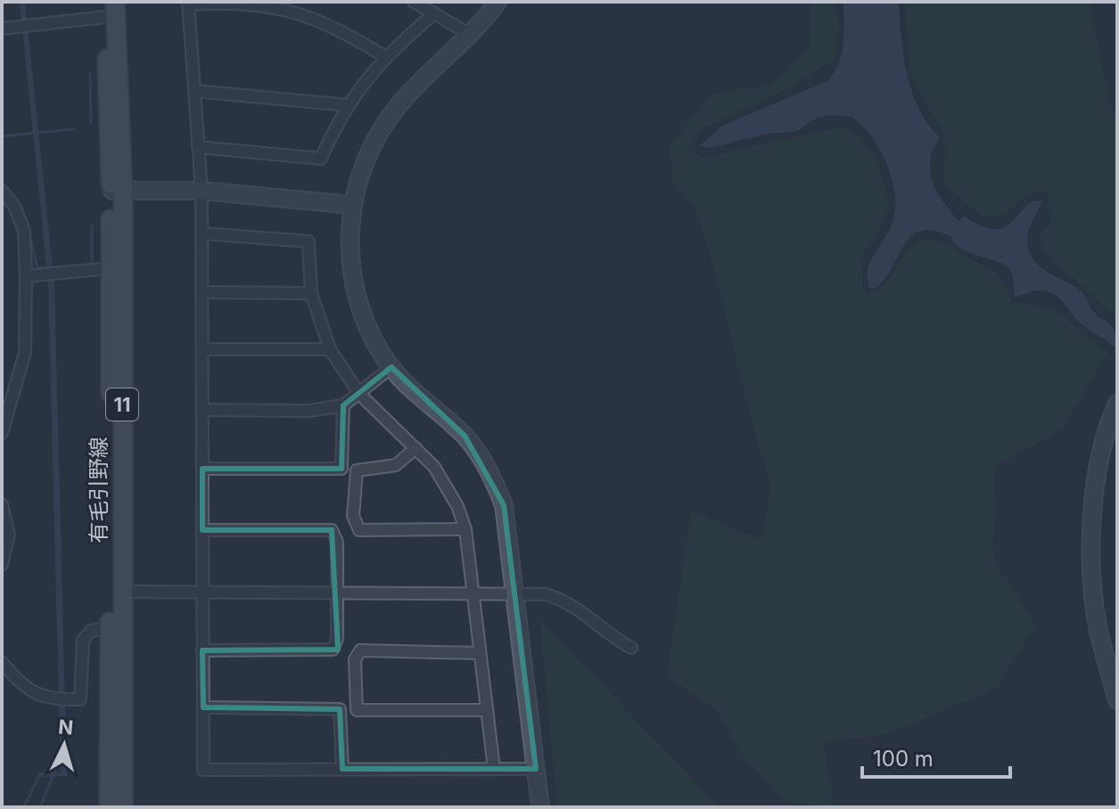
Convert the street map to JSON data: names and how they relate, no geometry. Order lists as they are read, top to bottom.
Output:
{
  "streets": {
    "main road": ["11", "有毛引野線"]
  },
  "scale_bar": "100 m",
  "north": "top"
}
